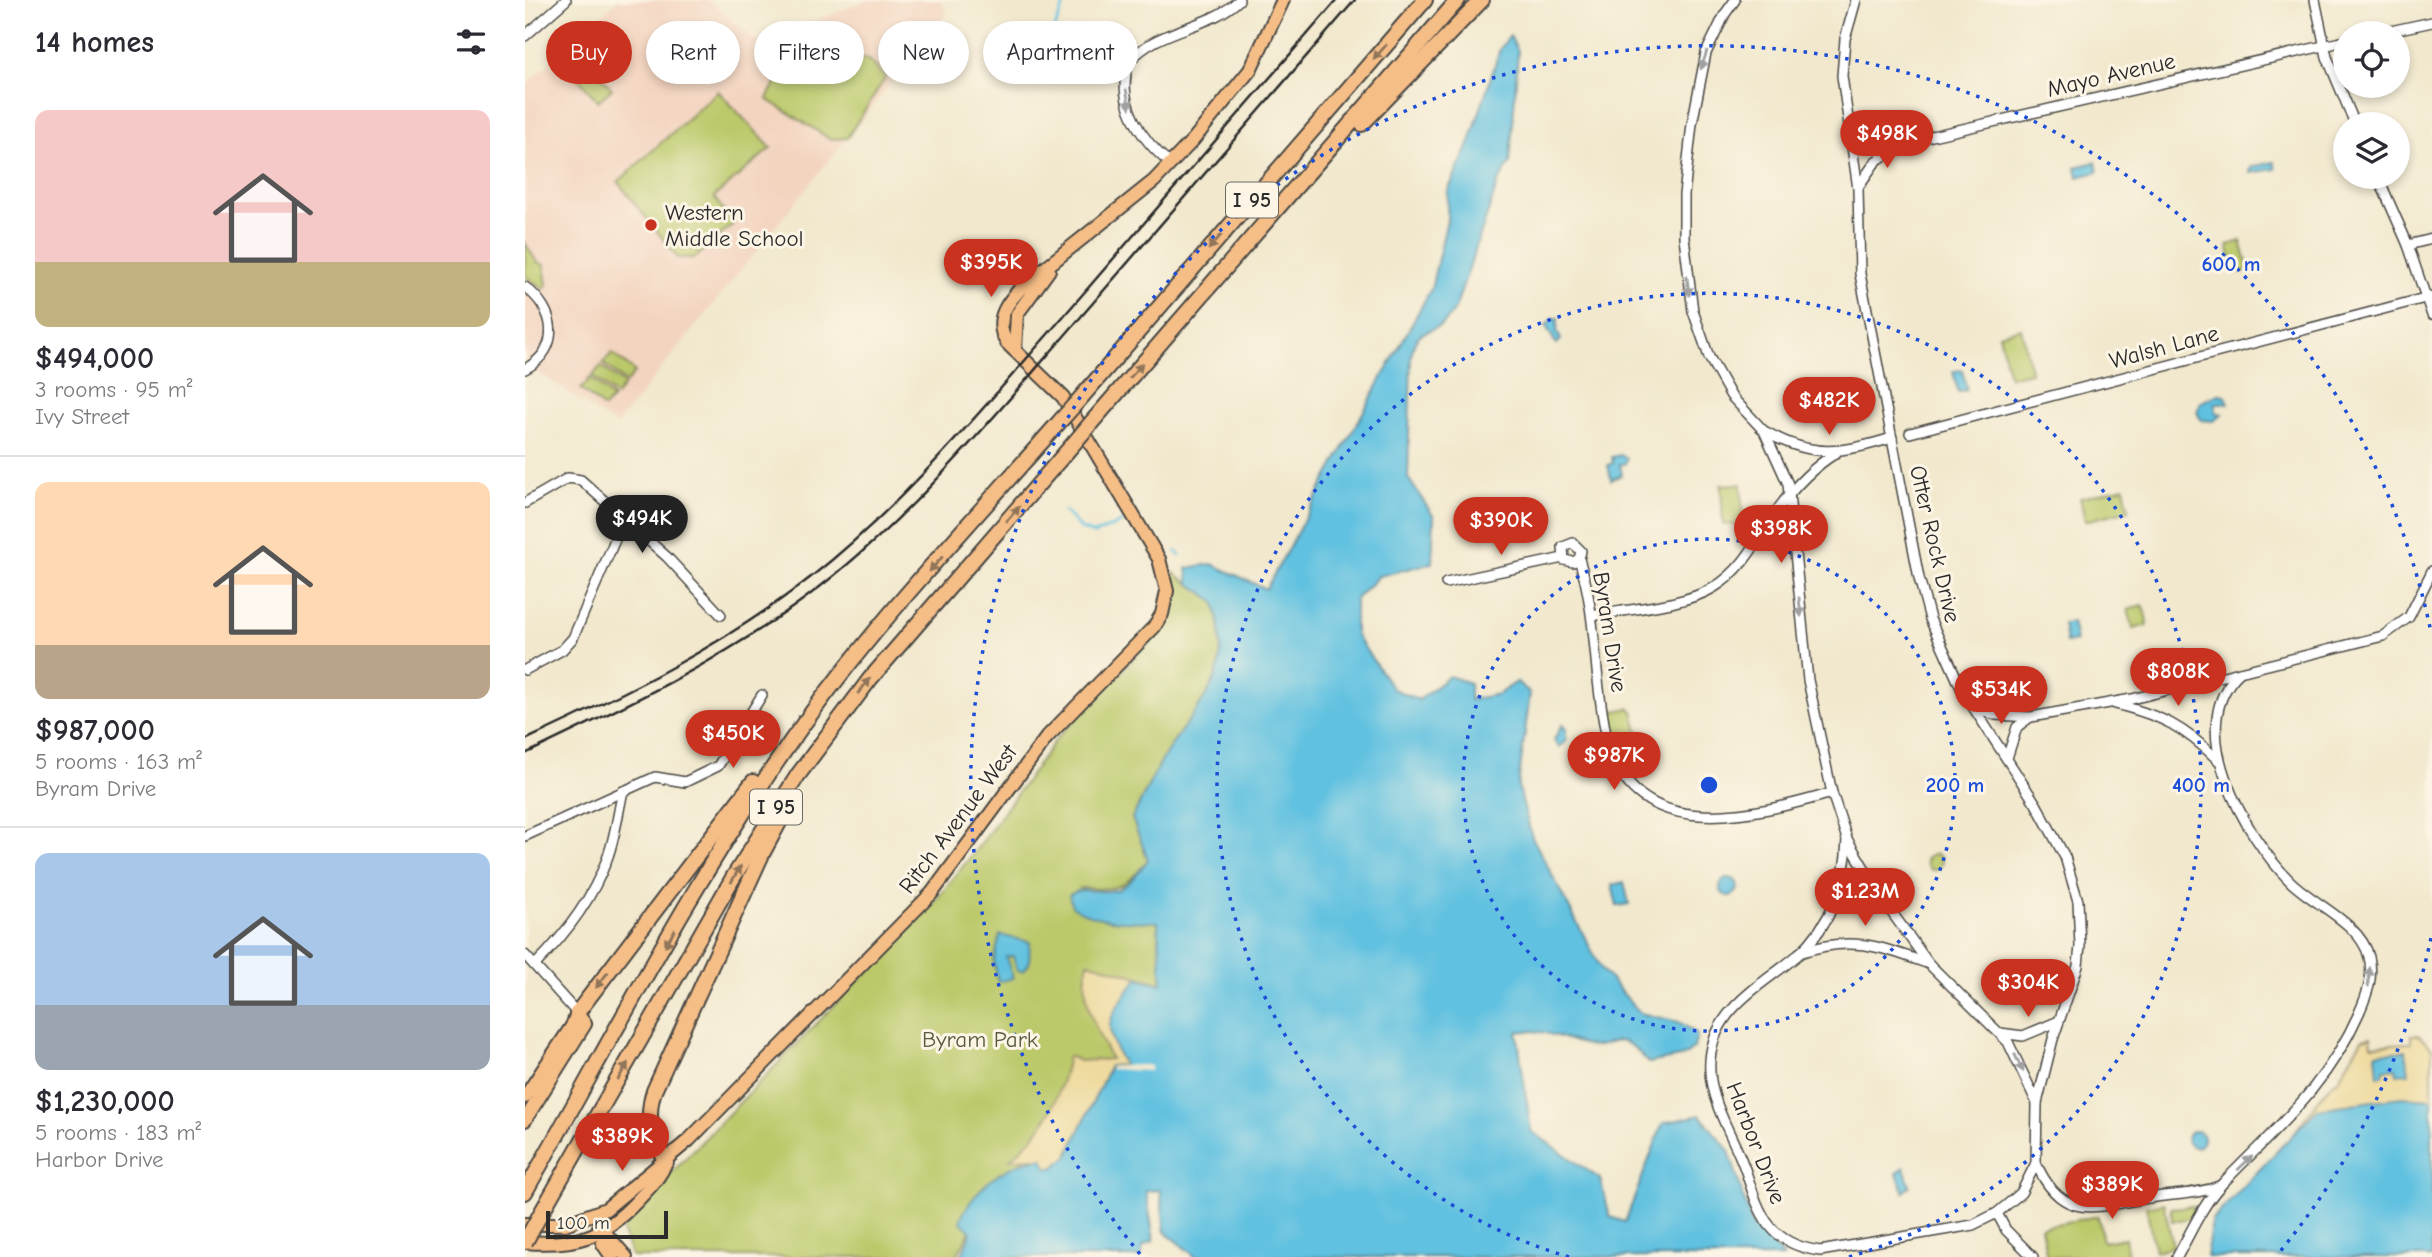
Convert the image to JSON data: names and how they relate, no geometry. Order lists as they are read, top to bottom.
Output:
{
  "streets": {
    "highway": ["I 95"],
    "main road": ["Ritch Avenue West"],
    "street": [
      "Mayo Avenue",
      "Walsh Lane",
      "Otter Rock Drive",
      "Byram Drive",
      "Harbor Drive"
    ]
  },
  "crossings": [
    ["Mayo Avenue", "Otter Rock Drive"],
    ["Otter Rock Drive", "Harbor Drive"]
  ],
  "parks": ["Byram Park"],
  "places": ["Western Middle School"],
  "scale_bar": "100 m",
  "page": {
    "heading": "14 homes",
    "chip": [
      "Buy",
      "Rent",
      "Filters",
      "New",
      "Apartment"
    ],
    "list": [
      {
        "name": "$494,000",
        "note": "3 rooms · 95 m² · Ivy Street"
      },
      {
        "name": "$987,000",
        "note": "5 rooms · 163 m² · Byram Drive"
      },
      {
        "name": "$1,230,000",
        "note": "5 rooms · 183 m² · Harbor Drive"
      }
    ],
    "price": [
      "$498K",
      "$395K",
      "$482K",
      "$494K",
      "$390K",
      "$398K",
      "$808K",
      "$534K",
      "$450K",
      "$987K",
      "$1.23M",
      "$304K",
      "$389K",
      "$389K"
    ],
    "scale": "100 m"
  },
  "rings": ["600 m", "200 m", "400 m"]
}
